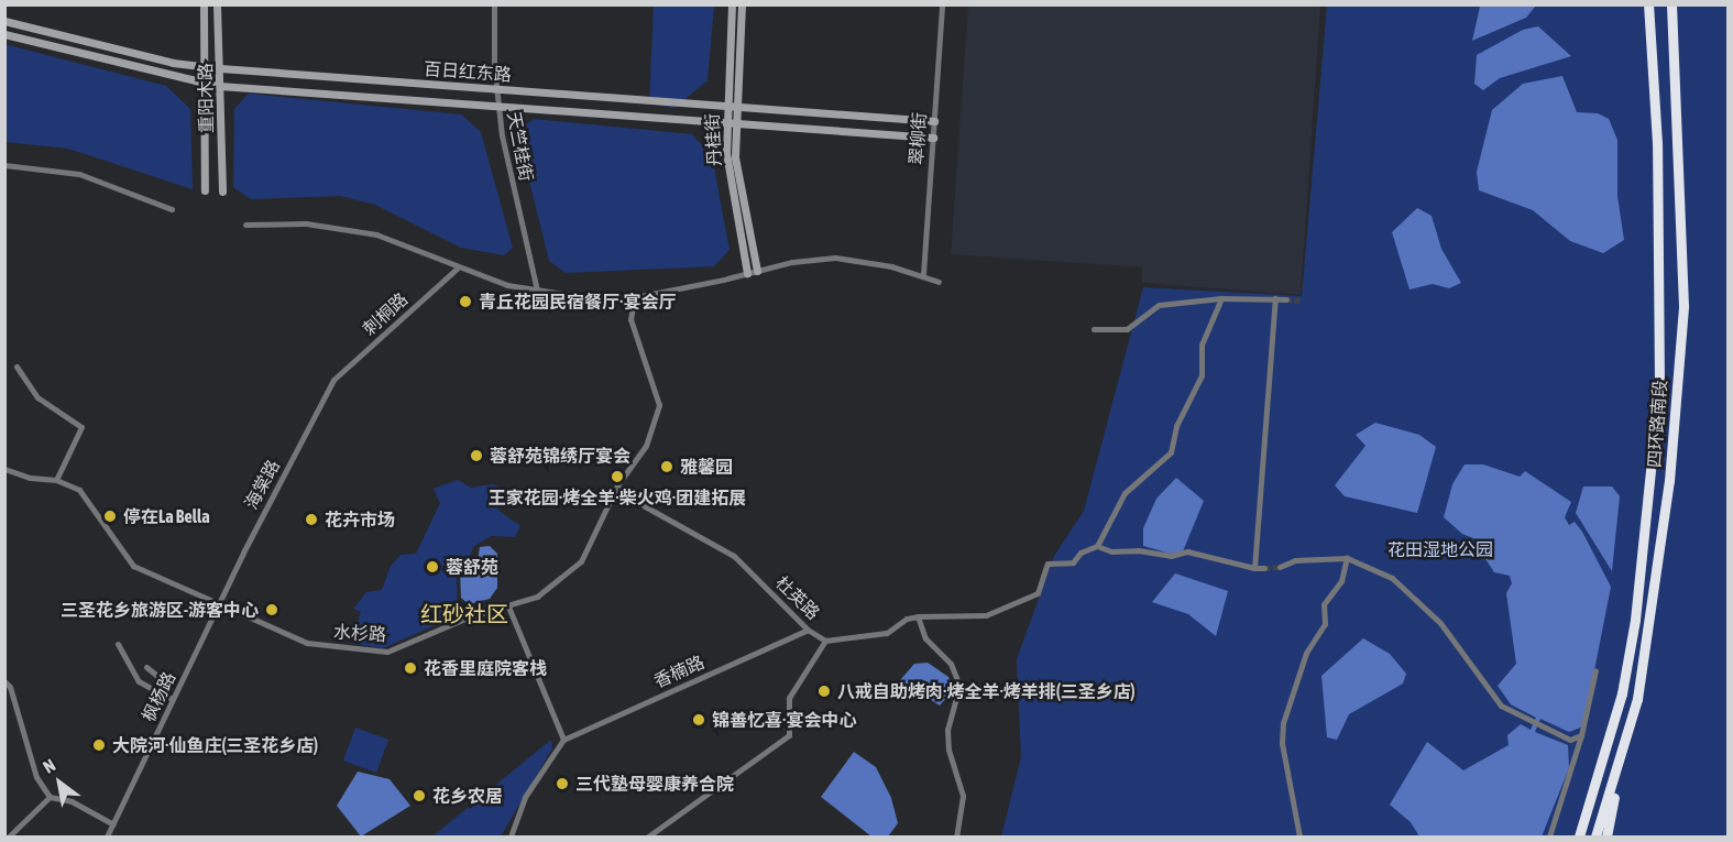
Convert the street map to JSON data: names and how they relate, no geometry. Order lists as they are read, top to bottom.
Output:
{
  "streets": {
    "highway": ["四环路南段"],
    "street": [
      "百日红东路",
      "重阳木路",
      "翠柳街",
      "丹桂街",
      "天竺桂街",
      "刺桐路",
      "海棠路",
      "杜英路",
      "水杉路",
      "香楠路",
      "枫杨路"
    ]
  },
  "crossings": [
    ["百日红东路", "重阳木路"],
    ["百日红东路", "翠柳街"],
    ["百日红东路", "丹桂街"],
    ["百日红东路", "天竺桂街"],
    ["刺桐路", "海棠路"],
    ["海棠路", "水杉路"],
    ["海棠路", "枫杨路"],
    ["杜英路", "水杉路"],
    ["杜英路", "香楠路"],
    ["水杉路", "枫杨路"]
  ],
  "districts": ["红砂社区"],
  "parks": ["花田湿地公园"],
  "places": [
    "青丘花园民宿餐厅·宴会厅",
    "蓉舒苑锦绣厅宴会",
    "雅馨园",
    "王家花园·烤全羊·柴火鸡·团建拓展",
    "停在La Bella",
    "花卉市场",
    "蓉舒苑",
    "三圣花乡旅游区-游客中心",
    "花香里庭院客栈",
    "八戒自助烤肉·烤全羊·烤羊排(三圣乡店)",
    "锦善忆喜·宴会中心",
    "大院河·仙鱼庄(三圣花乡店)",
    "三代塾母婴康养合院",
    "花乡农居"
  ],
  "north": "top left"
}
